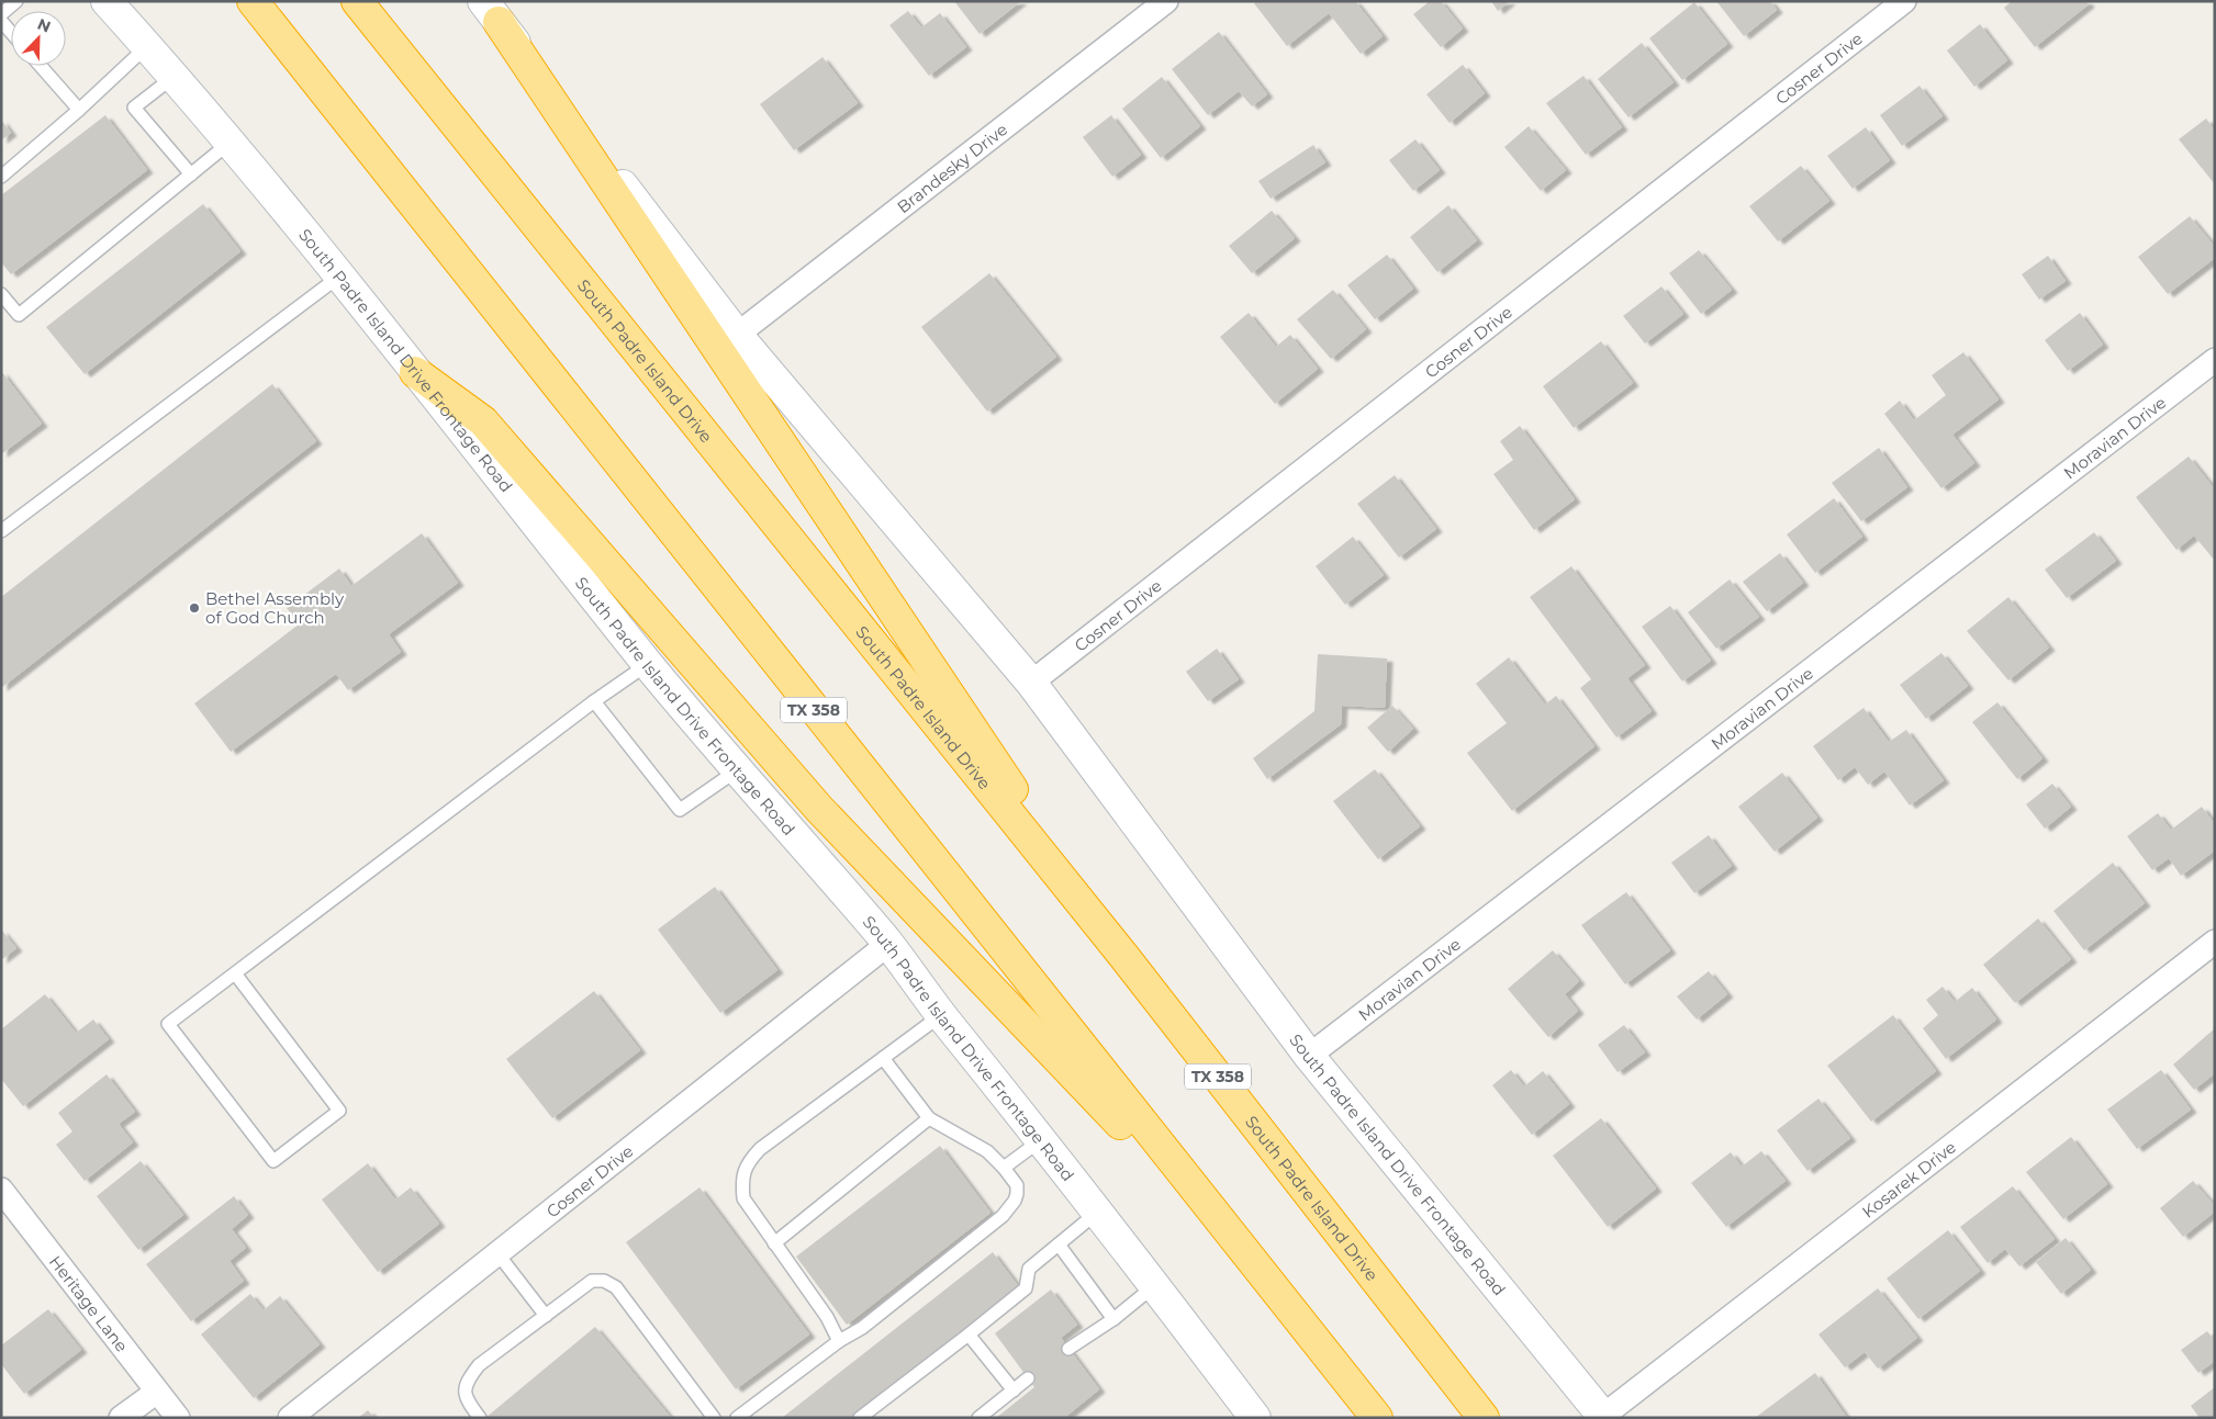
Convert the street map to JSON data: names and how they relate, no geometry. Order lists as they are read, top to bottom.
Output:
{
  "streets": {
    "highway": ["South Padre Island Drive", "TX 358"],
    "main road": ["South Padre Island Drive Frontage Road"],
    "street": [
      "Cosner Drive",
      "Brandesky Drive",
      "Moravian Drive",
      "Kosarek Drive",
      "Heritage Lane"
    ]
  },
  "crossings": [
    ["Cosner Drive", "South Padre Island Drive Frontage Road"],
    ["Brandesky Drive", "South Padre Island Drive Frontage Road"],
    ["South Padre Island Drive Frontage Road", "Moravian Drive"],
    ["South Padre Island Drive Frontage Road", "Kosarek Drive"]
  ],
  "places": ["Bethel Assembly of God Church"],
  "north": "top right"
}
